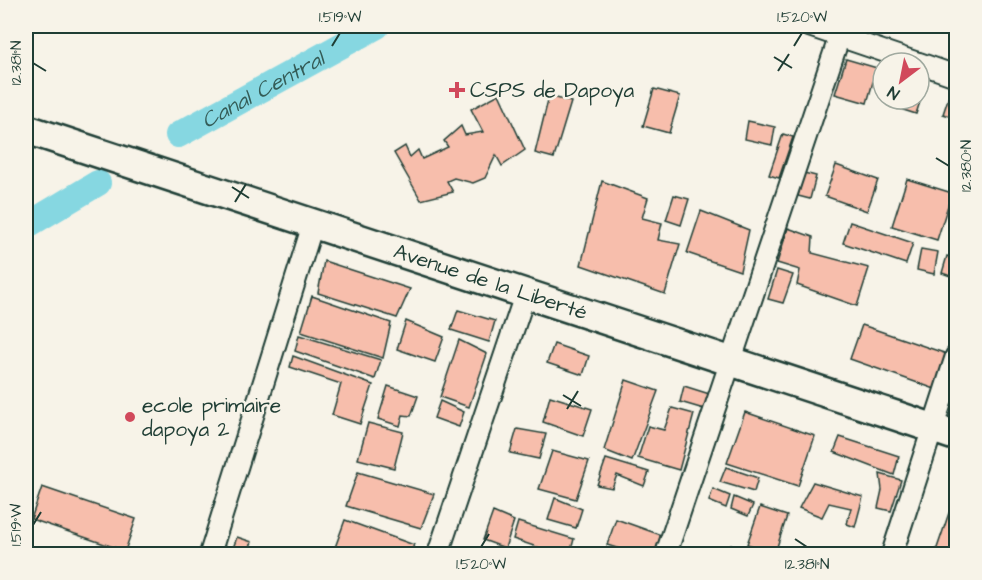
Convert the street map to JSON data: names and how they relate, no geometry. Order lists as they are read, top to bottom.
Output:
{
  "streets": {
    "main road": ["Avenue de la Liberté"]
  },
  "water": ["Canal Central"],
  "places": {
    "health": ["CSPS de Dapoya"],
    "other": ["ecole primaire dapoya 2"]
  },
  "north": "bottom left",
  "coordinates": [
    "1.519°W",
    "1.520°W",
    "12.381°N",
    "12.380°N"
  ]
}
